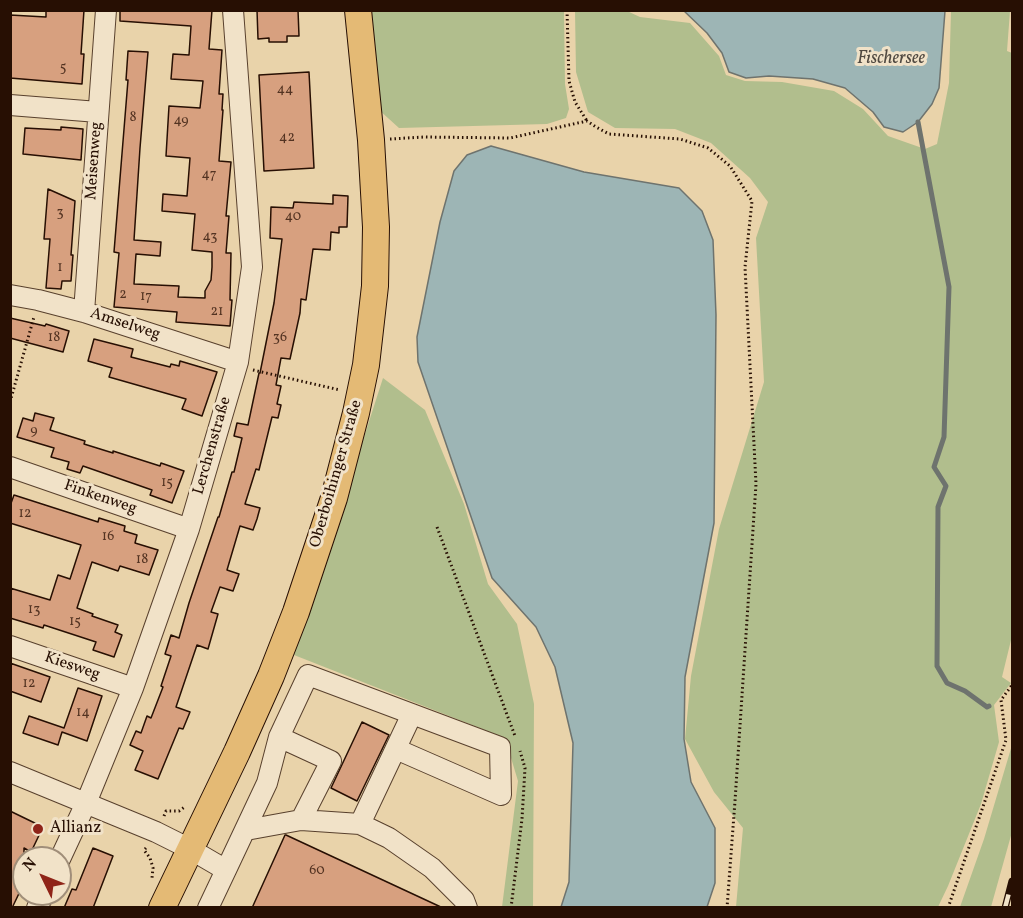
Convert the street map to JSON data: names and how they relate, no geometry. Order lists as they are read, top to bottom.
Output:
{
  "streets": {
    "main road": ["Oberboihinger Straße"],
    "street": [
      "Meisenweg",
      "Amselweg",
      "Lerchenstraße",
      "Finkenweg",
      "Kiesweg"
    ]
  },
  "crossings": [
    ["Meisenweg", "Amselweg"],
    ["Amselweg", "Lerchenstraße"],
    ["Lerchenstraße", "Finkenweg"],
    ["Lerchenstraße", "Kiesweg"]
  ],
  "water": ["Fischersee"],
  "places": ["Allianz"],
  "house_numbers": [
    "5",
    "44",
    "8",
    "49",
    "42",
    "47",
    "3",
    "40",
    "43",
    "1",
    "2",
    "17",
    "21",
    "18",
    "36",
    "9",
    "15",
    "12",
    "16",
    "18",
    "13",
    "15",
    "12",
    "14",
    "60"
  ],
  "north": "top left"
}
